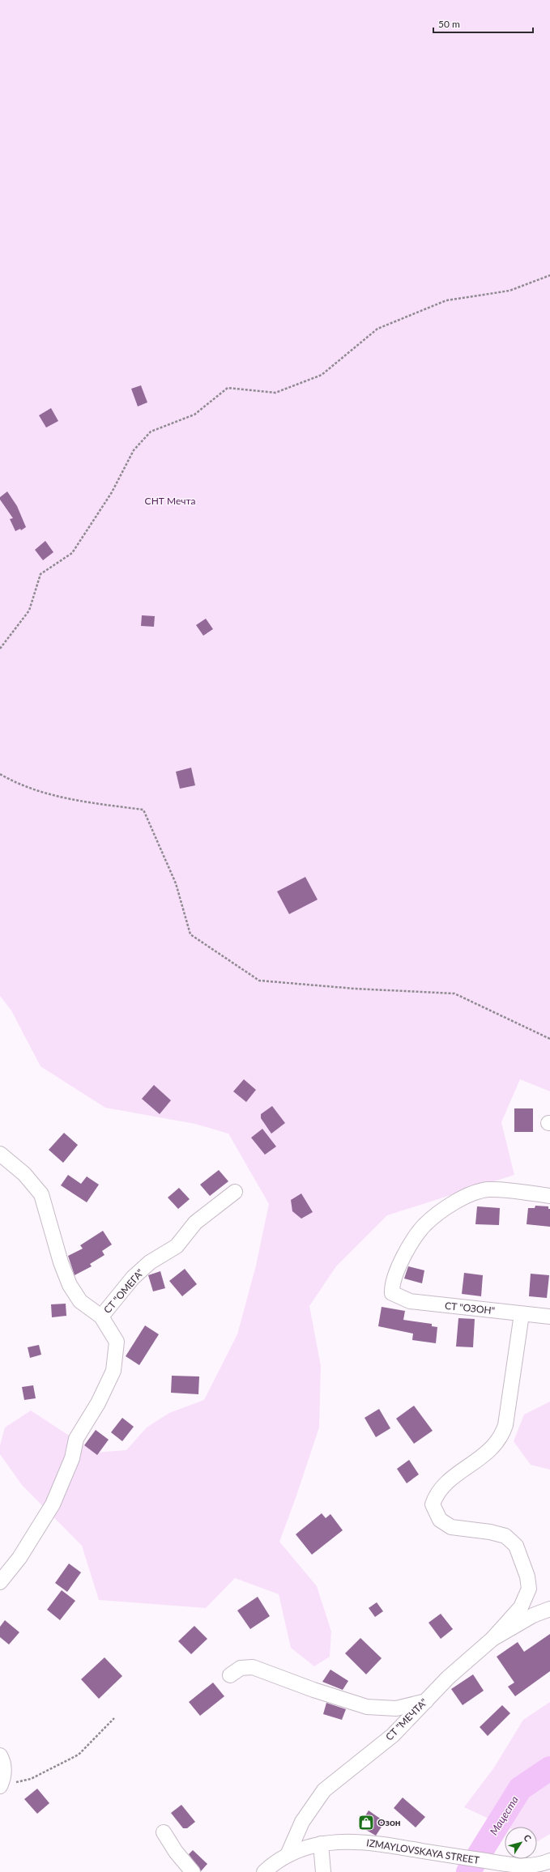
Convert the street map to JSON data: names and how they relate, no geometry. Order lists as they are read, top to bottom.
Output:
{
  "streets": {
    "street": [
      "СТ \"ОМЕГА\"",
      "СТ \"ОЗОН\"",
      "СТ \"МЕЧТА\"",
      "IZMAYLOVSKAYA STREET"
    ]
  },
  "crossings": [
    ["СТ \"МЕЧТА\"", "IZMAYLOVSKAYA STREET"]
  ],
  "water": ["Мацеста"],
  "parks": ["СНТ Мечта"],
  "places": {
    "shop": ["Озон"]
  },
  "scale_bar": "50 m",
  "north": "top right"
}
